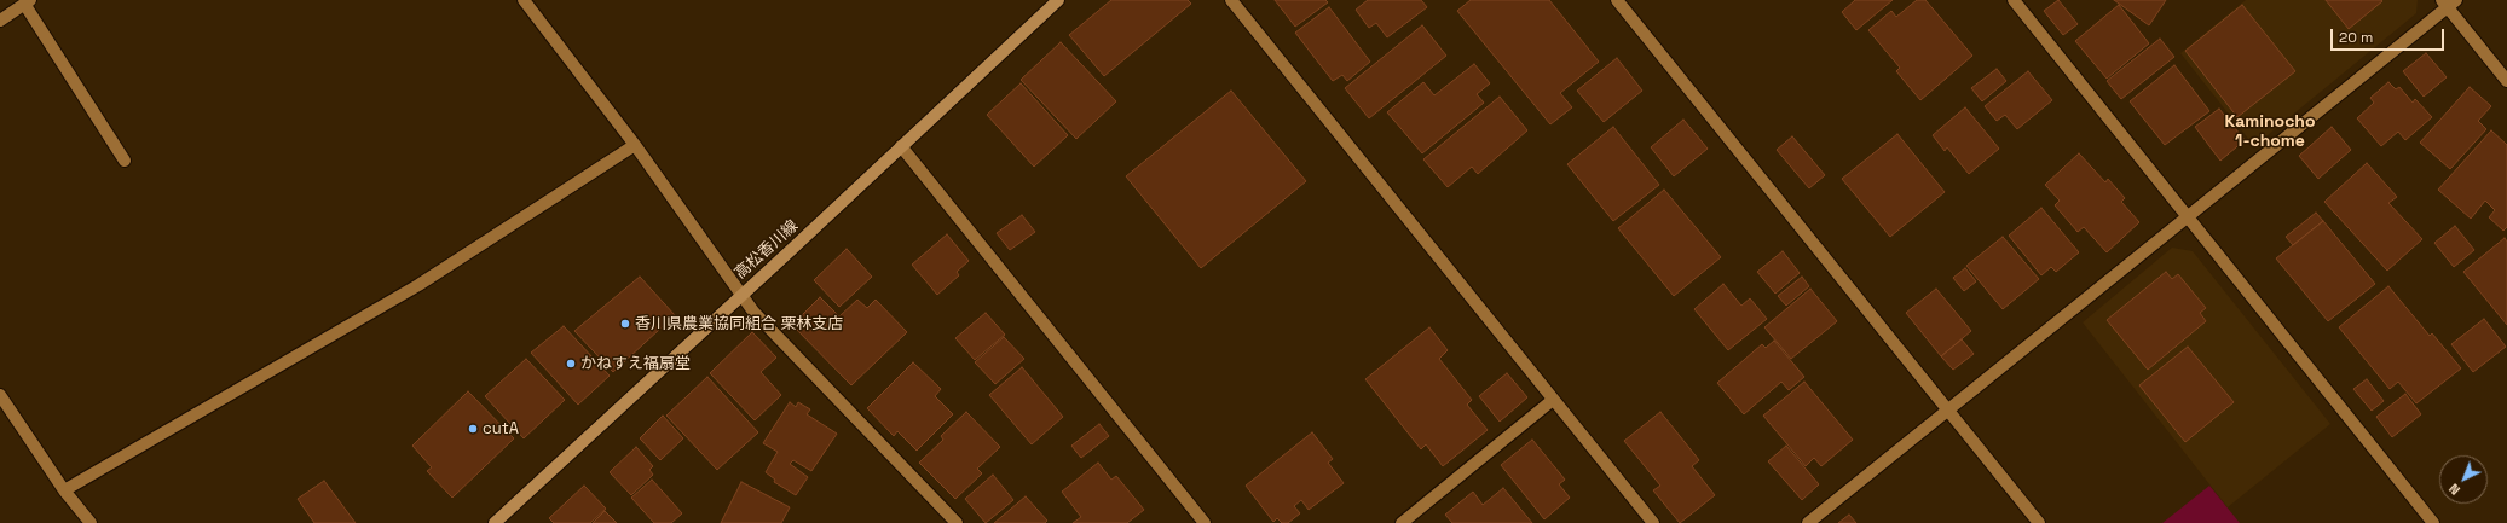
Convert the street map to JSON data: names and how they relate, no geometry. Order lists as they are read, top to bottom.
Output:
{
  "streets": {
    "main road": ["高松香川線"]
  },
  "districts": ["Kaminocho 1-chome"],
  "places": ["香川県農業協同組合 栗林支店", "かねすえ福扇堂", "cutA"],
  "scale_bar": "20 m",
  "north": "bottom left"
}
